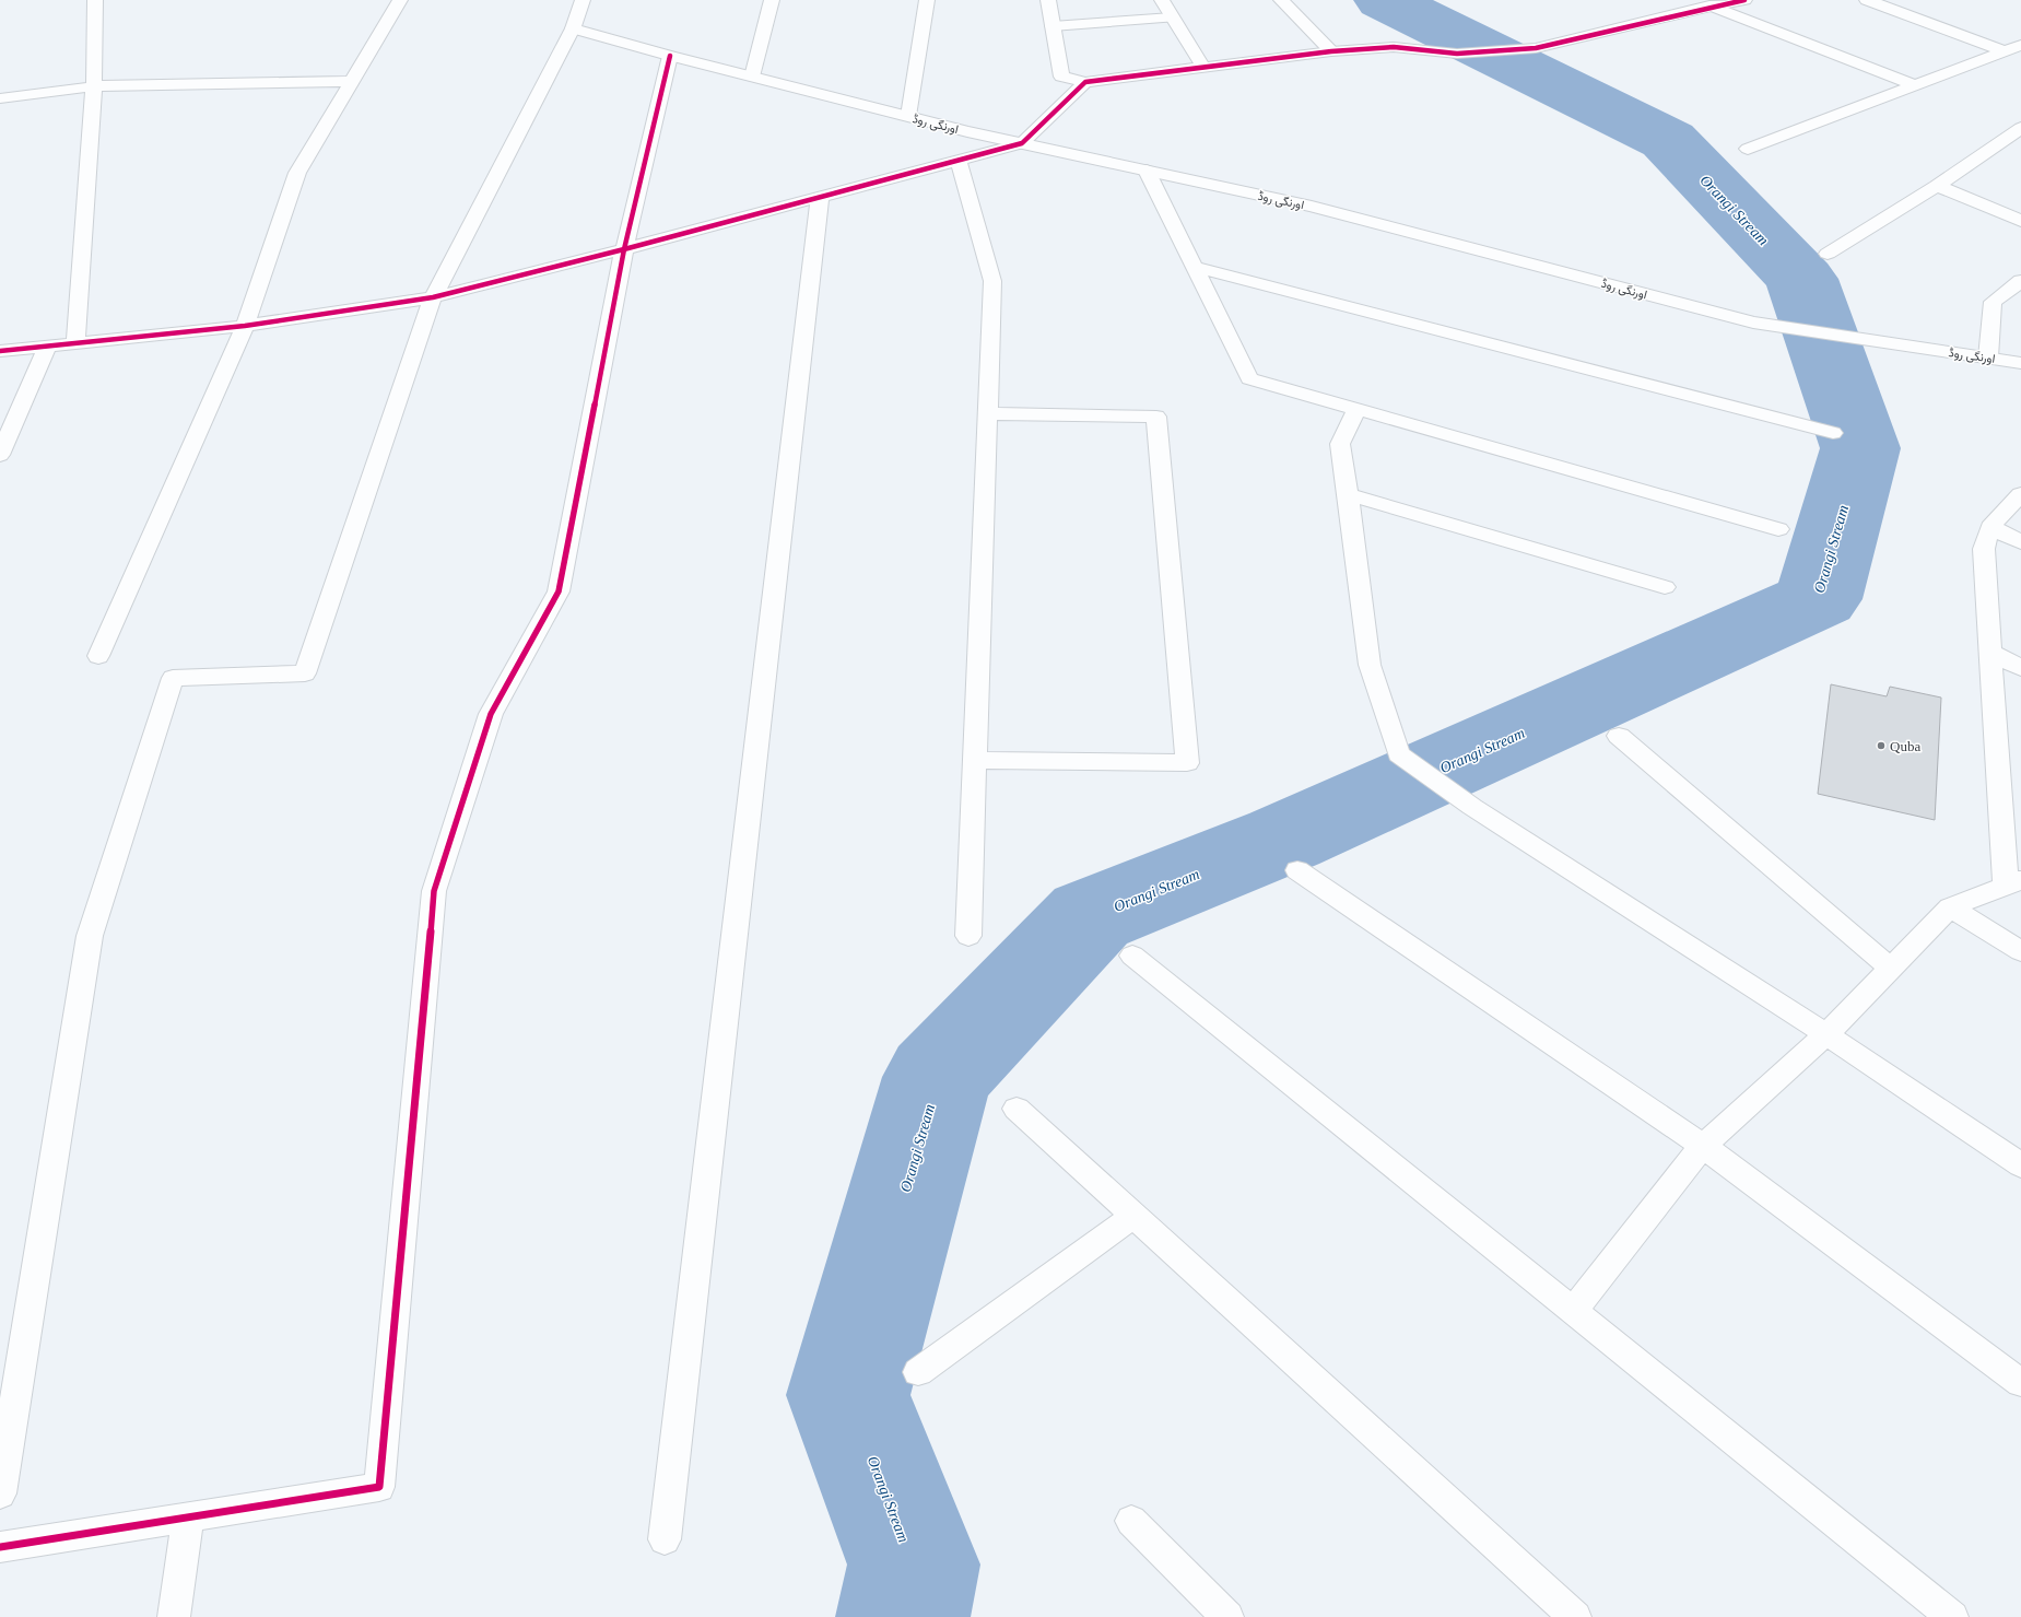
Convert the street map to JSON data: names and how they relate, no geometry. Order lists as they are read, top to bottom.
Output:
{
  "streets": {
    "street": ["اورنگی روڈ"]
  },
  "water": ["Orangi Stream"],
  "places": ["Quba"]
}
